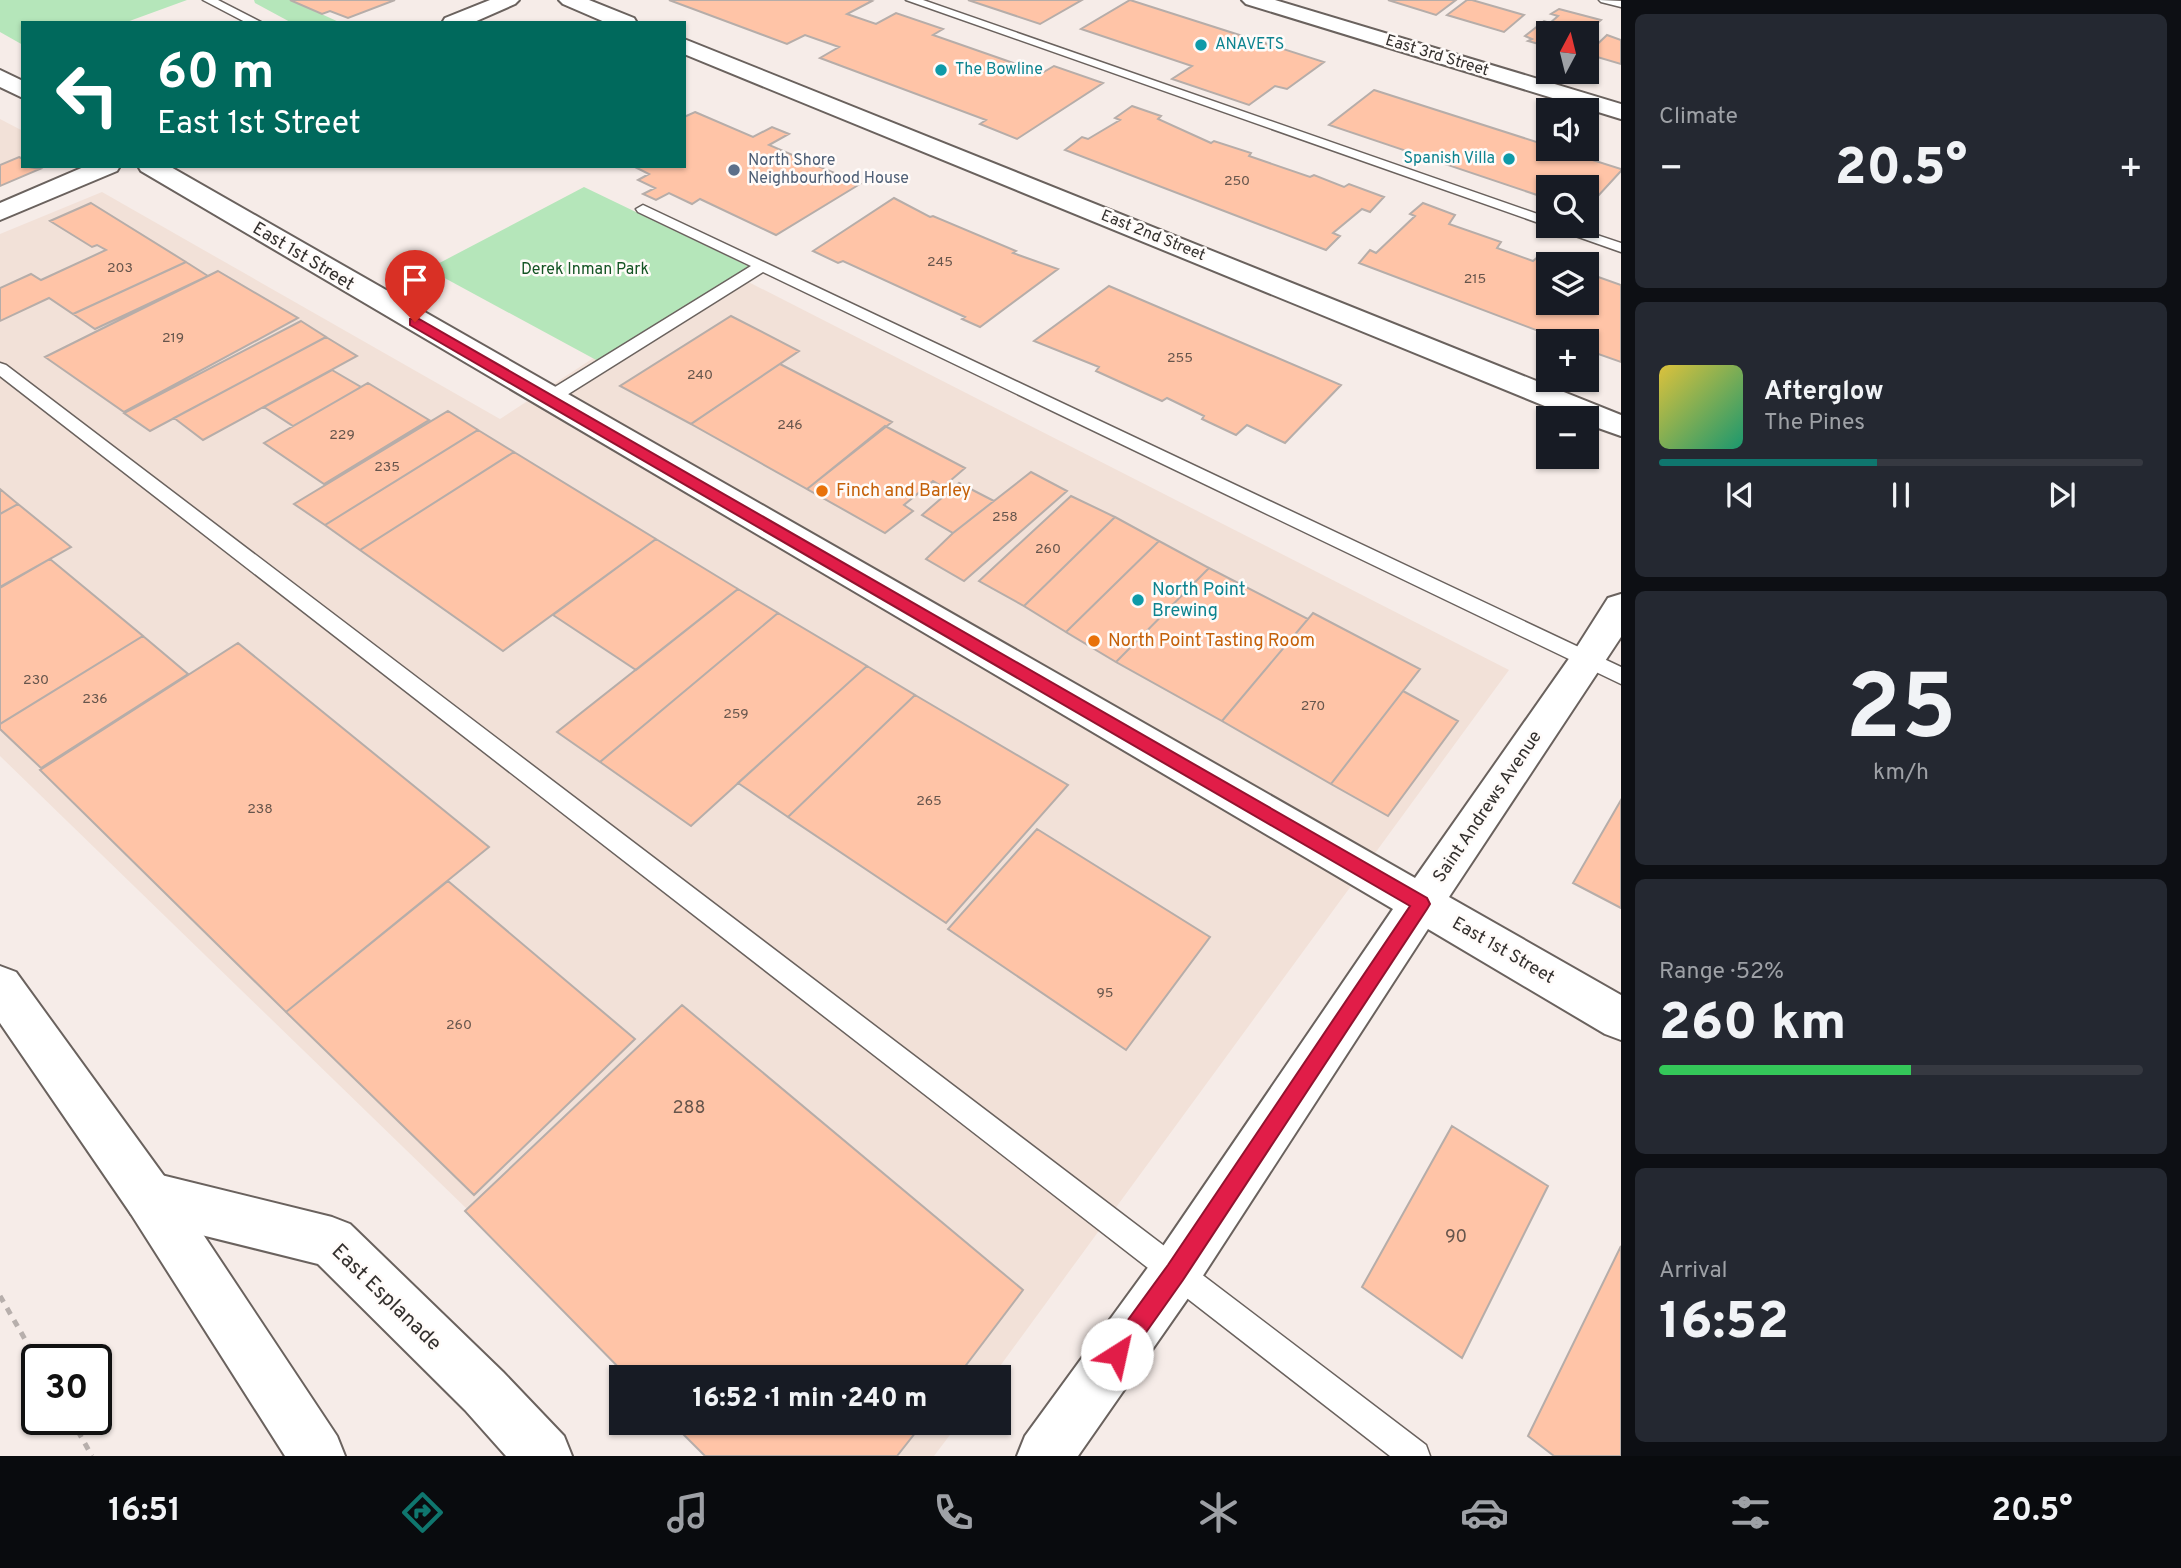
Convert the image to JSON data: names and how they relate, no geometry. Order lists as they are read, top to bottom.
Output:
{
  "streets": {
    "street": [
      "East 3rd Street",
      "East 2nd Street",
      "East 1st Street",
      "Saint Andrews Avenue",
      "East Esplanade"
    ]
  },
  "crossings": [
    ["East 1st Street", "Saint Andrews Avenue"]
  ],
  "parks": ["Derek Inman Park"],
  "places": [
    "ANAVETS",
    "The Bowline",
    "Spanish Villa",
    "North Shore Neighbourhood House",
    "Finch and Barley",
    "North Point Brewing",
    "North Point Tasting Room"
  ],
  "house_numbers": [
    "250",
    "245",
    "203",
    "215",
    "219",
    "255",
    "240",
    "246",
    "229",
    "235",
    "258",
    "260",
    "230",
    "236",
    "270",
    "259",
    "265",
    "238",
    "95",
    "260",
    "288",
    "90"
  ],
  "north": "top",
  "page": {
    "tile": [
      "Climate",
      ["25", "km/h"],
      ["Range · 52%", "260 km"],
      ["Arrival", "16:52"]
    ],
    "map_buttons": ["+", "−"],
    "turn": ["60 m", "East 1st Street"],
    "heat": ["−", "20.5°", "+"],
    "song": ["Afterglow", "The Pines"],
    "limit": "30",
    "trip": "16:52 · 1 min · 240 m",
    "tabs": ["16:51", "20.5°"]
  }
}
